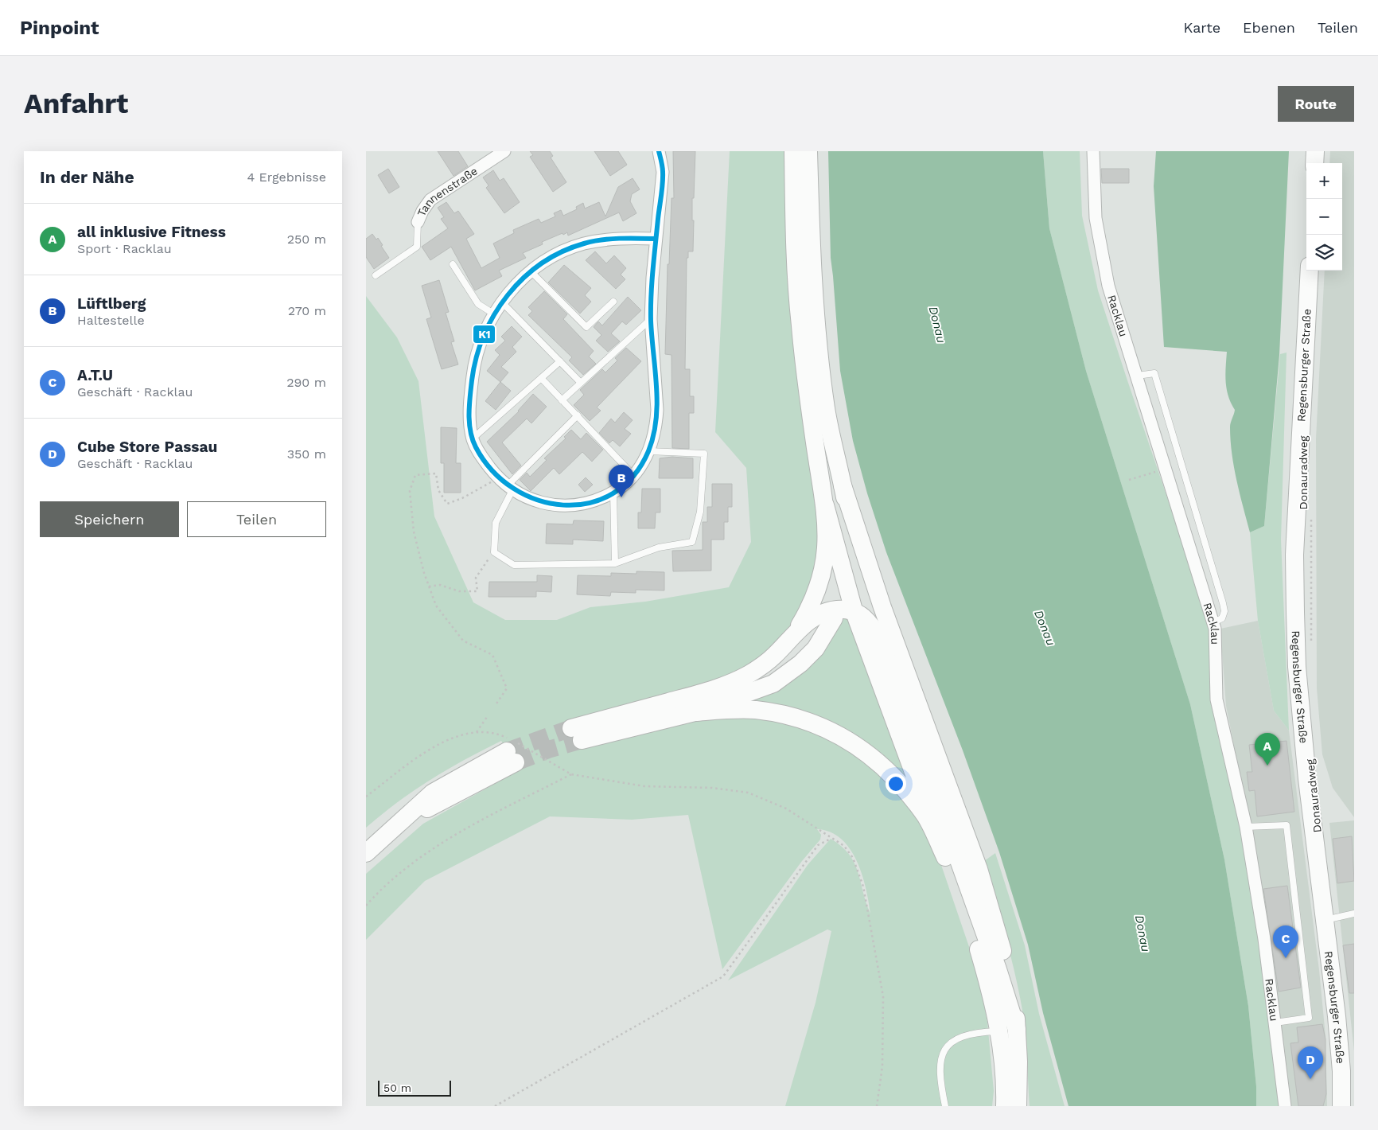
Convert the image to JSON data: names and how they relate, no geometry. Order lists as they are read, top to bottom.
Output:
{
  "streets": {
    "main road": ["Regensburger Straße"],
    "street": ["Tannenstraße", "Racklau"],
    "path": ["Donauradweg"]
  },
  "water": ["Donau"],
  "lines": ["transit line K1"],
  "scale_bar": "50 m",
  "page": {
    "header": "Pinpoint",
    "nav": ["Karte", "Ebenen", "Teilen"],
    "buttons": [
      "Route",
      ["Speichern", "Teilen"]
    ],
    "title": "Anfahrt",
    "heading": ["In der Nähe", "4 Ergebnisse"],
    "map_buttons": ["+", "−"],
    "list": [
      {
        "mark": "A",
        "name": "all inklusive Fitness",
        "note": "Sport · Racklau",
        "value": "250 m"
      },
      {
        "mark": "B",
        "name": "Lüftlberg",
        "note": "Haltestelle",
        "value": "270 m"
      },
      {
        "mark": "C",
        "name": "A.T.U",
        "note": "Geschäft · Racklau",
        "value": "290 m"
      },
      {
        "mark": "D",
        "name": "Cube Store Passau",
        "note": "Geschäft · Racklau",
        "value": "350 m"
      }
    ],
    "pins": [
      "B",
      "A",
      "C",
      "D"
    ],
    "scale": "50 m"
  }
}
